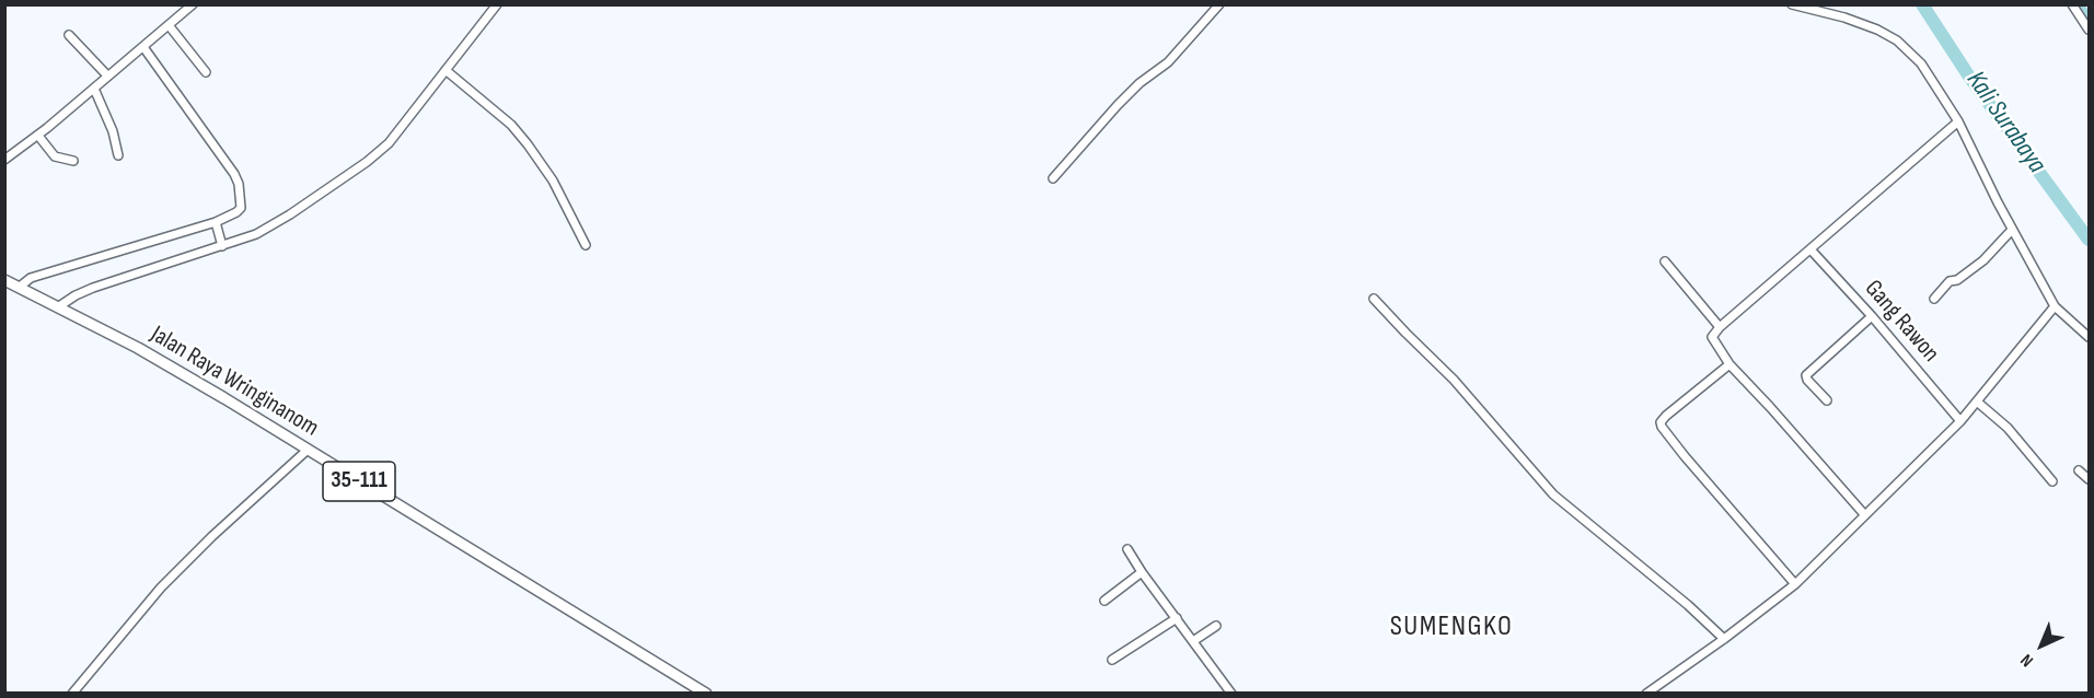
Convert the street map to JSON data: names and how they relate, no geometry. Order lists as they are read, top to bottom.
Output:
{
  "streets": {
    "main road": ["Jalan Raya Wringinanom", "35-111"],
    "street": ["Gang Rawon"]
  },
  "districts": ["SUMENGKO"],
  "water": ["Kali Surabaya"],
  "north": "bottom left"
}
